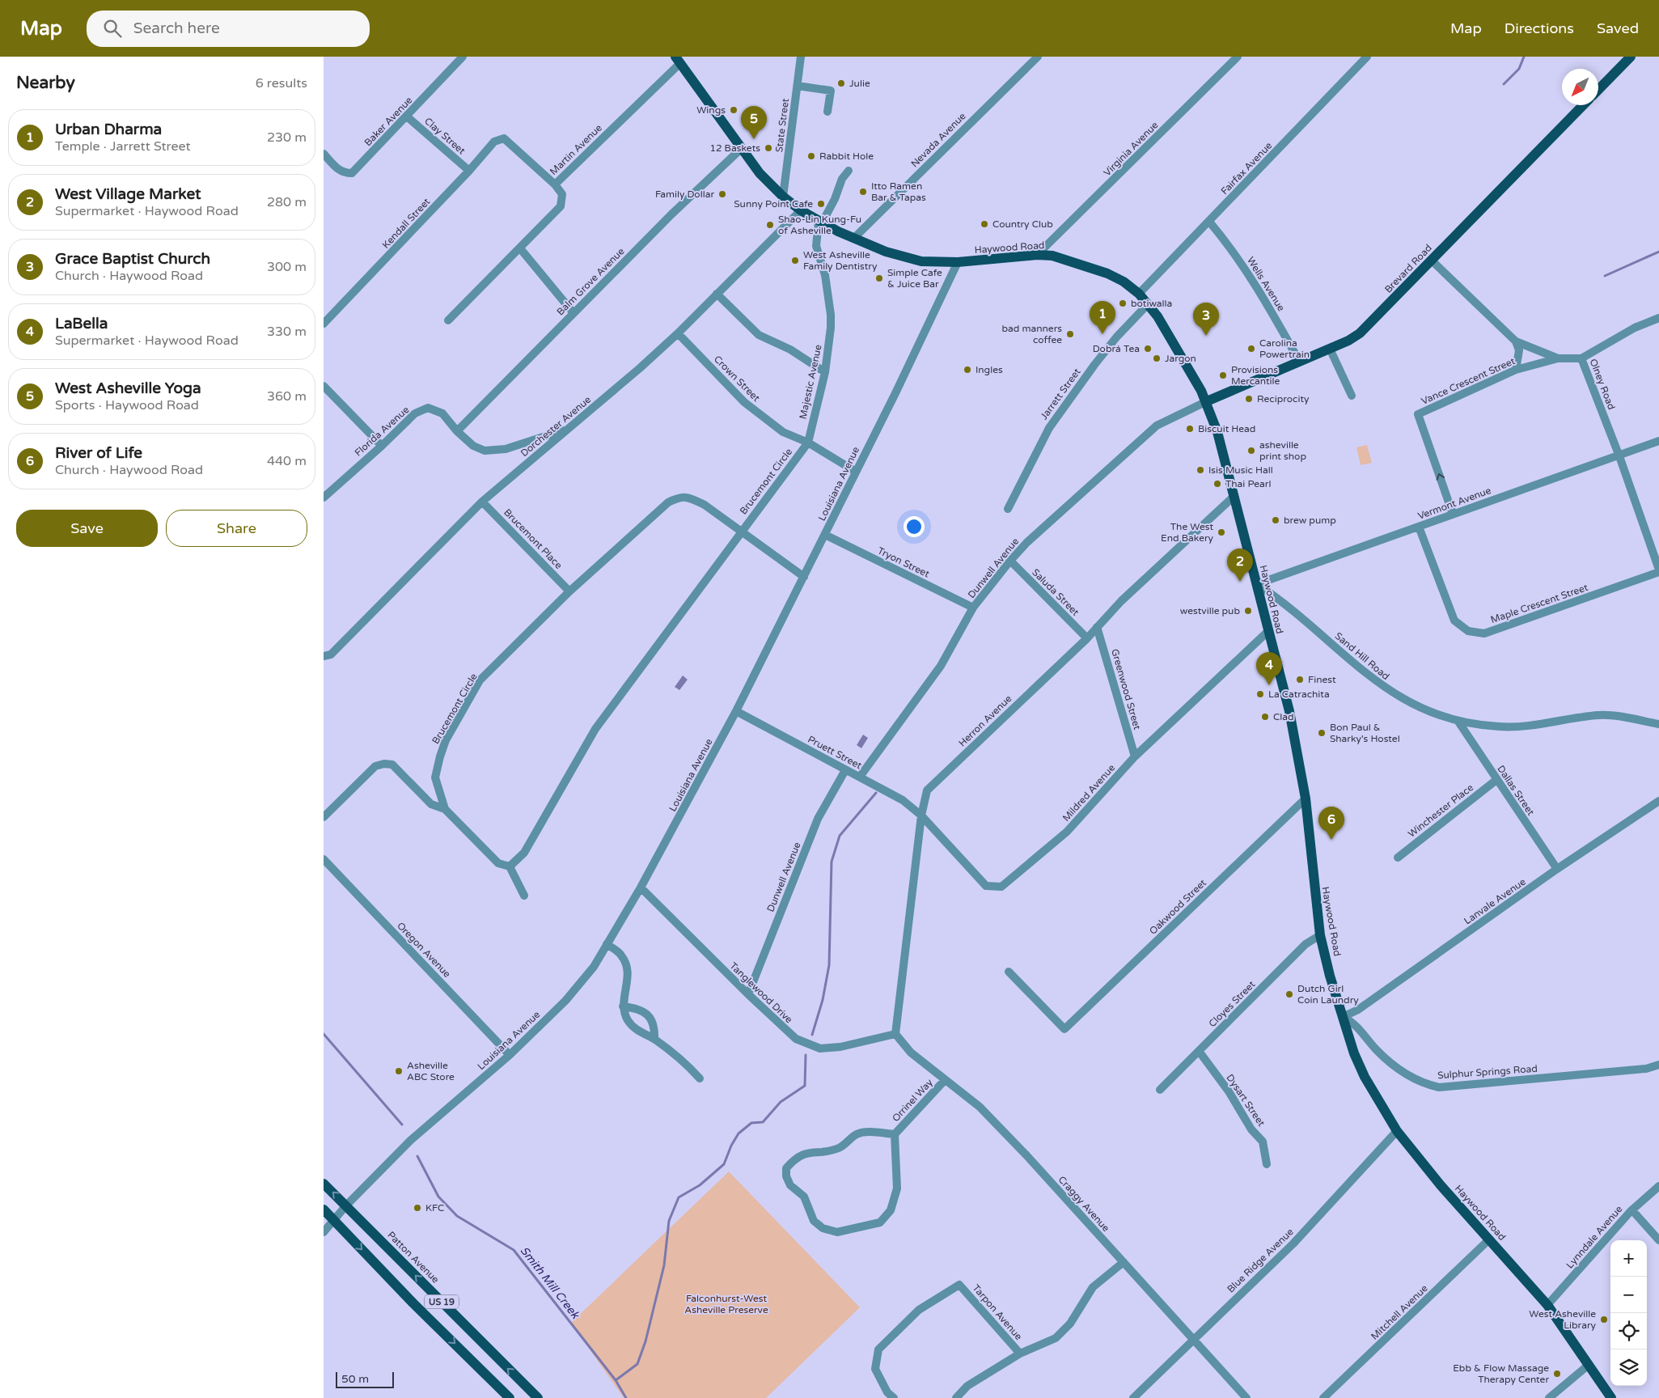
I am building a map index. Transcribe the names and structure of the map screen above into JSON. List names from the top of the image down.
{
  "streets": {
    "main road": [
      "Haywood Road",
      "Brevard Road",
      "Patton Avenue",
      "US 19"
    ],
    "street": [
      "Baker Avenue",
      "State Street",
      "Clay Street",
      "Nevada Avenue",
      "Virginia Avenue",
      "Martin Avenue",
      "Fairfax Avenue",
      "Kendall Street",
      "Balm Grove Avenue",
      "Wells Avenue",
      "Crown Street",
      "Vance Crescent Street",
      "Majestic Avenue",
      "Olney Road",
      "Jarrett Street",
      "Dorchester Avenue",
      "Florida Avenue",
      "Brucemont Circle",
      "Louisiana Avenue",
      "Vermont Avenue",
      "Brucemont Place",
      "Tryon Street",
      "Dunwell Avenue",
      "Saluda Street",
      "Maple Crescent Street",
      "Sand Hill Road",
      "Greenwood Street",
      "Herron Avenue",
      "Pruett Street",
      "Dallas Street",
      "Mildred Avenue",
      "Winchester Place",
      "Lanvale Avenue",
      "Oakwood Street",
      "Oregon Avenue",
      "Tanglewood Drive",
      "Cloyes Street",
      "Sulphur Springs Road",
      "Orrinel Way",
      "Dysart Street",
      "Craggy Avenue",
      "Lynndale Avenue",
      "Blue Ridge Avenue",
      "Tarpon Avenue",
      "Mitchell Avenue"
    ]
  },
  "crossings": [
    ["Baker Avenue", "Clay Street"],
    ["State Street", "Haywood Road"],
    ["Clay Street", "Kendall Street"],
    ["Nevada Avenue", "Haywood Road"],
    ["Virginia Avenue", "Haywood Road"],
    ["Martin Avenue", "Kendall Street"],
    ["Martin Avenue", "Haywood Road"],
    ["Fairfax Avenue", "Haywood Road"],
    ["Fairfax Avenue", "Wells Avenue"],
    ["Haywood Road", "Brevard Road"],
    ["Haywood Road", "Balm Grove Avenue"],
    ["Haywood Road", "Majestic Avenue"],
    ["Haywood Road", "Jarrett Street"],
    ["Haywood Road", "Dorchester Avenue"],
    ["Haywood Road", "Louisiana Avenue"],
    ["Haywood Road", "Vermont Avenue"],
    ["Haywood Road", "Dunwell Avenue"],
    ["Haywood Road", "Sand Hill Road"],
    ["Haywood Road", "Herron Avenue"],
    ["Haywood Road", "Mildred Avenue"],
    ["Haywood Road", "Lanvale Avenue"],
    ["Haywood Road", "Oakwood Street"],
    ["Haywood Road", "Cloyes Street"],
    ["Haywood Road", "Sulphur Springs Road"],
    ["Haywood Road", "Lynndale Avenue"],
    ["Haywood Road", "Blue Ridge Avenue"],
    ["Haywood Road", "Mitchell Avenue"],
    ["Brevard Road", "Wells Avenue"],
    ["Brevard Road", "Olney Road"],
    ["Brevard Road", "Dunwell Avenue"],
    ["Balm Grove Avenue", "Florida Avenue"],
    ["Crown Street", "Majestic Avenue"],
    ["Crown Street", "Dorchester Avenue"],
    ["Crown Street", "Brucemont Circle"],
    ["Vance Crescent Street", "Olney Road"],
    ["Vance Crescent Street", "Vermont Avenue"],
    ["Majestic Avenue", "Brucemont Circle"],
    ["Olney Road", "Vermont Avenue"],
    ["Olney Road", "Maple Crescent Street"],
    ["Dorchester Avenue", "Florida Avenue"],
    ["Dorchester Avenue", "Brucemont Place"],
    ["Brucemont Circle", "Louisiana Avenue"],
    ["Brucemont Circle", "Brucemont Place"],
    ["Louisiana Avenue", "Tryon Street"],
    ["Louisiana Avenue", "Pruett Street"],
    ["Louisiana Avenue", "Oregon Avenue"],
    ["Louisiana Avenue", "Tanglewood Drive"],
    ["Louisiana Avenue", "Patton Avenue"],
    ["Louisiana Avenue", "US 19"],
    ["Vermont Avenue", "Maple Crescent Street"],
    ["Vermont Avenue", "Sand Hill Road"],
    ["Tryon Street", "Dunwell Avenue"],
    ["Dunwell Avenue", "Saluda Street"],
    ["Dunwell Avenue", "Pruett Street"],
    ["Dunwell Avenue", "Tanglewood Drive"],
    ["Saluda Street", "Herron Avenue"],
    ["Sand Hill Road", "Dallas Street"],
    ["Greenwood Street", "Herron Avenue"],
    ["Greenwood Street", "Mildred Avenue"],
    ["Herron Avenue", "Pruett Street"],
    ["Herron Avenue", "Mildred Avenue"],
    ["Herron Avenue", "Tanglewood Drive"],
    ["Herron Avenue", "Craggy Avenue"],
    ["Pruett Street", "Mildred Avenue"],
    ["Dallas Street", "Winchester Place"],
    ["Dallas Street", "Lanvale Avenue"],
    ["Lanvale Avenue", "Sulphur Springs Road"],
    ["Tanglewood Drive", "Craggy Avenue"],
    ["Cloyes Street", "Dysart Street"],
    ["Orrinel Way", "Craggy Avenue"],
    ["Craggy Avenue", "Blue Ridge Avenue"]
  ],
  "water": ["Smith Mill Creek"],
  "parks": ["Falconhurst-West Asheville Preserve"],
  "places": [
    "Julie",
    "Wings",
    "12 Baskets",
    "Rabbit Hole",
    "Itto Ramen Bar & Tapas",
    "Family Dollar",
    "Sunny Point Cafe",
    "Country Club",
    "Shao-Lin Kung-Fu of Asheville",
    "West Asheville Family Dentistry",
    "Simple Cafe & Juice Bar",
    "botiwalla",
    "bad manners coffee",
    "Dobrá Tea",
    "Carolina Powertrain",
    "Jargon",
    "Ingles",
    "Provisions Mercantile",
    "Reciprocity",
    "Biscuit Head",
    "asheville print shop",
    "Isis Music Hall",
    "Thai Pearl",
    "brew pump",
    "The West End Bakery",
    "westville pub",
    "Finest",
    "La Catrachita",
    "Clad",
    "Bon Paul & Sharky's Hostel",
    "Dutch Girl Coin Laundry",
    "Asheville ABC Store",
    "KFC",
    "West Asheville Library",
    "Ebb & Flow Massage Therapy Center"
  ],
  "scale_bar": "50 m",
  "north": "bottom left",
  "page": {
    "header": "Map",
    "search": "Search here",
    "nav": ["Map", "Directions", "Saved"],
    "heading": ["Nearby", "6 results"],
    "pins": [
      "5",
      "1",
      "3",
      "2",
      "4",
      "6"
    ],
    "list": [
      {
        "mark": "1",
        "name": "Urban Dharma",
        "note": "Temple · Jarrett Street",
        "value": "230 m"
      },
      {
        "mark": "2",
        "name": "West Village Market",
        "note": "Supermarket · Haywood Road",
        "value": "280 m"
      },
      {
        "mark": "3",
        "name": "Grace Baptist Church",
        "note": "Church · Haywood Road",
        "value": "300 m"
      },
      {
        "mark": "4",
        "name": "LaBella",
        "note": "Supermarket · Haywood Road",
        "value": "330 m"
      },
      {
        "mark": "5",
        "name": "West Asheville Yoga",
        "note": "Sports · Haywood Road",
        "value": "360 m"
      },
      {
        "mark": "6",
        "name": "River of Life",
        "note": "Church · Haywood Road",
        "value": "440 m"
      }
    ],
    "buttons": ["Save", "Share"],
    "map_buttons": ["+", "−"],
    "scale": "50 m"
  }
}
